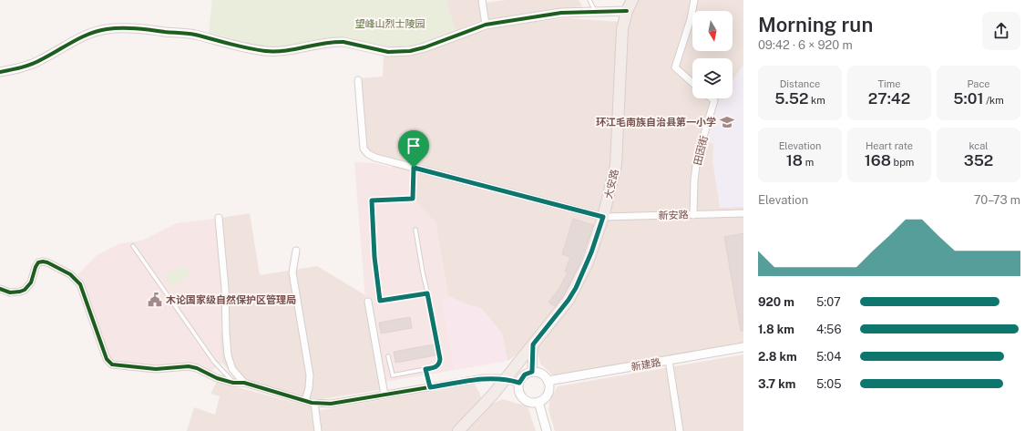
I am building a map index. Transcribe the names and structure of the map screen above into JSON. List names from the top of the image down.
{
  "streets": {
    "main road": ["大安路"],
    "street": ["田因街", "新安路", "新建路"]
  },
  "crossings": [
    ["田因街", "新安路"],
    ["大安路", "新安路"]
  ],
  "parks": ["望峰山烈士陵园"],
  "places": {
    "school or university": ["环江毛南族自治县第一小学"],
    "public building": ["木论国家级自然保护区管理局"]
  },
  "north": "bottom",
  "page": {
    "heading": ["Morning run", "09:42 · 6 × 920 m"],
    "stats": [
      ["Distance", "5.52 km"],
      ["Time", "27:42"],
      ["Pace", "5:01 /km"],
      ["Elevation", "18 m"],
      ["Heart rate", "168 bpm"],
      ["kcal", "352"]
    ],
    "chart": ["Elevation", "70–73 m"],
    "list": [
      {
        "name": "920 m",
        "note": "5:07"
      },
      {
        "name": "1.8 km",
        "note": "4:56"
      },
      {
        "name": "2.8 km",
        "note": "5:04"
      },
      {
        "name": "3.7 km",
        "note": "5:05"
      }
    ]
  }
}
